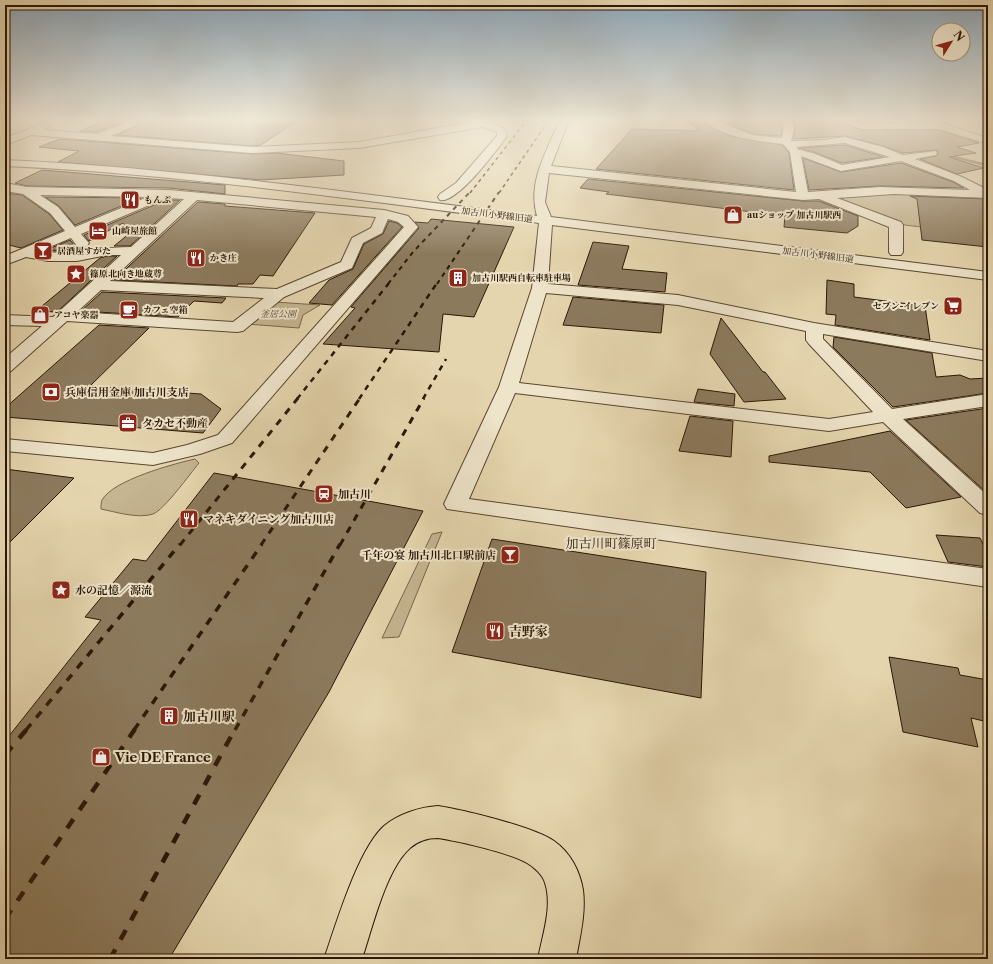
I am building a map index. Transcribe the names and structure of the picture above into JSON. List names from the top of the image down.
{
  "streets": {
    "street": ["加古川小野線旧道"]
  },
  "districts": ["加古川町篠原町"],
  "parks": ["釜居公園"],
  "places": {
    "restaurant": [
      "もんぷ",
      "かき庄",
      "マネキダイニング加古川店",
      "吉野家"
    ],
    "shop": ["auショップ 加古川駅西", "アコヤ楽器", "Vie DE France"],
    "hotel": ["山崎屋旅館"],
    "bar": ["居酒屋すがた", "千年の宴 加古川北口駅前店"],
    "place": ["篠原北向き地蔵尊", "水の記憶／源流"],
    "building": ["加古川駅西自転車駐車場", "加古川駅"],
    "supermarket": ["セブン-イレブン"],
    "cafe": ["カフェ空箱"],
    "bank": ["兵庫信用金庫 加古川支店"],
    "office": ["タカセ不動産"],
    "station": ["加古川"]
  },
  "north": "top right"
}
